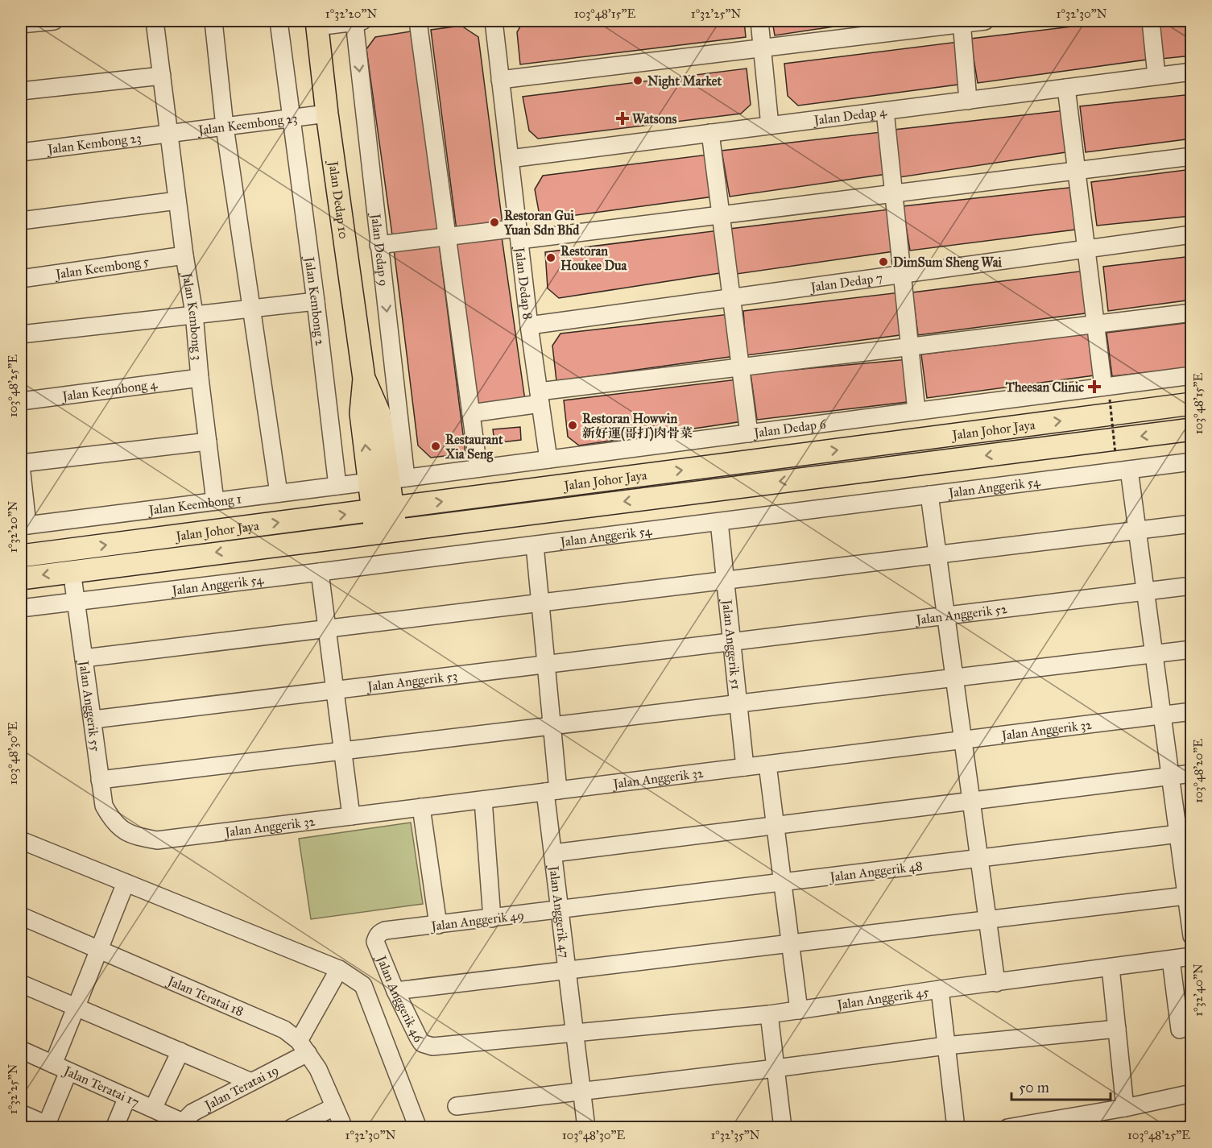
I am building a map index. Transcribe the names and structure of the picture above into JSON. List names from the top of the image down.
{
  "streets": {
    "main road": ["Jalan Dedap 10", "Jalan Johor Jaya"],
    "street": [
      "Jalan Dedap 4",
      "Jalan Keembong 23",
      "Jalan Kembong 23",
      "Jalan Dedap 9",
      "Jalan Keembong 5",
      "Jalan Dedap 7",
      "Jalan Dedap 8",
      "Jalan Kembong 2",
      "Jalan Kembong 3",
      "Jalan Keembong 4",
      "Jalan Dedap 6",
      "Jalan Anggerik 54",
      "Jalan Keembong 1",
      "Jalan Anggerik 52",
      "Jalan Anggerik 51",
      "Jalan Anggerik 53",
      "Jalan Anggerik 55",
      "Jalan Anggerik 32",
      "Jalan Anggerik 48",
      "Jalan Anggerik 47",
      "Jalan Anggerik 49",
      "Jalan Teratai 18",
      "Jalan Anggerik 45",
      "Jalan Anggerik 46",
      "Jalan Teratai 17",
      "Jalan Teratai 19"
    ]
  },
  "crossings": [
    ["Jalan Dedap 4", "Jalan Dedap 8"],
    ["Jalan Keembong 23", "Jalan Kembong 23"],
    ["Jalan Keembong 23", "Jalan Dedap 10"],
    ["Jalan Keembong 23", "Jalan Kembong 2"],
    ["Jalan Keembong 23", "Jalan Kembong 3"],
    ["Jalan Kembong 23", "Jalan Kembong 3"],
    ["Jalan Dedap 10", "Jalan Dedap 9"],
    ["Jalan Dedap 10", "Jalan Dedap 6"],
    ["Jalan Dedap 10", "Jalan Johor Jaya"],
    ["Jalan Dedap 10", "Jalan Keembong 1"],
    ["Jalan Dedap 9", "Jalan Dedap 6"],
    ["Jalan Dedap 9", "Jalan Keembong 1"],
    ["Jalan Keembong 5", "Jalan Kembong 3"],
    ["Jalan Dedap 7", "Jalan Dedap 8"],
    ["Jalan Dedap 8", "Jalan Dedap 6"],
    ["Jalan Kembong 2", "Jalan Keembong 1"],
    ["Jalan Kembong 3", "Jalan Keembong 4"],
    ["Jalan Kembong 3", "Jalan Keembong 1"],
    ["Jalan Dedap 6", "Jalan Keembong 1"],
    ["Jalan Johor Jaya", "Jalan Anggerik 55"],
    ["Jalan Anggerik 54", "Jalan Anggerik 51"],
    ["Jalan Anggerik 54", "Jalan Anggerik 55"],
    ["Jalan Anggerik 54", "Jalan Anggerik 47"],
    ["Jalan Anggerik 52", "Jalan Anggerik 51"],
    ["Jalan Anggerik 52", "Jalan Anggerik 53"],
    ["Jalan Anggerik 51", "Jalan Anggerik 53"],
    ["Jalan Anggerik 51", "Jalan Anggerik 32"],
    ["Jalan Anggerik 53", "Jalan Anggerik 55"],
    ["Jalan Anggerik 53", "Jalan Anggerik 47"],
    ["Jalan Anggerik 55", "Jalan Anggerik 32"],
    ["Jalan Anggerik 32", "Jalan Anggerik 47"],
    ["Jalan Anggerik 48", "Jalan Anggerik 47"],
    ["Jalan Anggerik 48", "Jalan Anggerik 49"],
    ["Jalan Anggerik 47", "Jalan Anggerik 49"],
    ["Jalan Anggerik 47", "Jalan Anggerik 45"],
    ["Jalan Anggerik 47", "Jalan Anggerik 46"],
    ["Jalan Anggerik 49", "Jalan Anggerik 46"],
    ["Jalan Teratai 18", "Jalan Teratai 19"],
    ["Jalan Anggerik 45", "Jalan Anggerik 46"],
    ["Jalan Teratai 17", "Jalan Teratai 19"]
  ],
  "places": {
    "other": [
      "Night Market",
      "Restoran Gui Yuan Sdn Bhd",
      "Restoran Houkee Dua",
      "DimSum Sheng Wai",
      "Restoran Howwin 新好運(哥打)肉骨菜",
      "Restaurant Xia Seng"
    ],
    "health": ["Watsons", "Theesan Clinic"]
  },
  "scale_bar": "50 m",
  "coordinates": [
    "1°32'20\"N",
    "103°48'15\"E",
    "1°32'25\"N",
    "1°32'30\"N",
    "103°48'25\"E",
    "103°48'30\"E",
    "103°48'20\"E",
    "1°32'40\"N",
    "1°32'35\"N"
  ]
}
